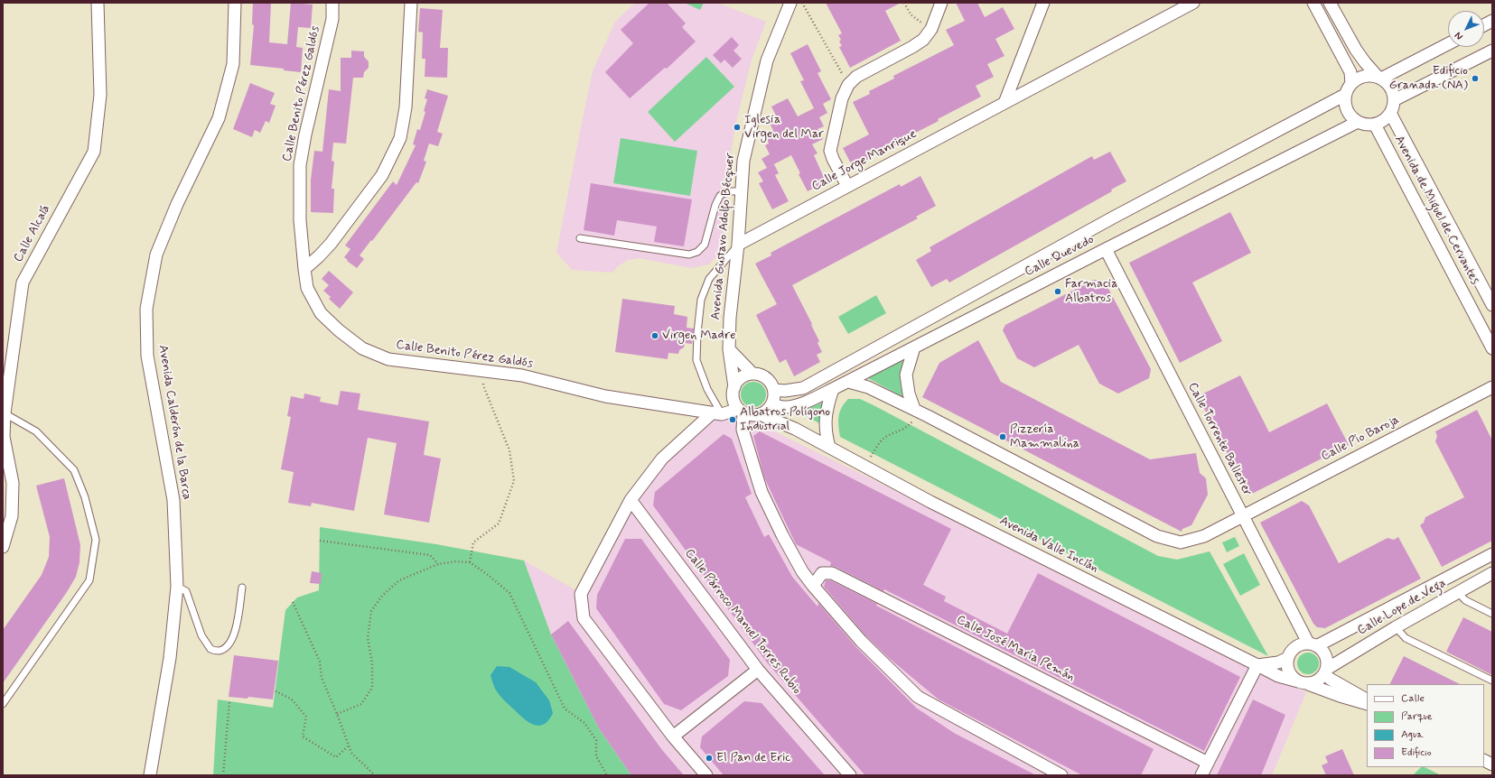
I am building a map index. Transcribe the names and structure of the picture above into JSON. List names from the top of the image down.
{
  "streets": {
    "street": [
      "Calle Benito Pérez Galdós",
      "Calle Jorge Manrique",
      "Avenida de Miguel de Cervantes",
      "Calle Alcalá",
      "Avenida Gustavo Adolfo Bécquer",
      "Calle Quevedo",
      "Avenida Calderón de la Barca",
      "Calle Pío Baroja",
      "Calle Torrente Ballester",
      "Avenida Valle Inclán",
      "Calle Lope de Vega",
      "Calle Párroco Manuel Torres Rubio",
      "Calle José María Pemán"
    ]
  },
  "crossings": [
    ["Calle Benito Pérez Galdós", "Avenida Gustavo Adolfo Bécquer"],
    ["Calle Benito Pérez Galdós", "Calle Quevedo"],
    ["Calle Benito Pérez Galdós", "Avenida Valle Inclán"],
    ["Calle Jorge Manrique", "Avenida Gustavo Adolfo Bécquer"],
    ["Avenida de Miguel de Cervantes", "Calle Quevedo"],
    ["Avenida Gustavo Adolfo Bécquer", "Calle Quevedo"],
    ["Avenida Gustavo Adolfo Bécquer", "Avenida Valle Inclán"],
    ["Calle Quevedo", "Calle Pío Baroja"],
    ["Calle Quevedo", "Calle Torrente Ballester"],
    ["Calle Quevedo", "Avenida Valle Inclán"],
    ["Calle Pío Baroja", "Calle Torrente Ballester"],
    ["Calle Torrente Ballester", "Avenida Valle Inclán"],
    ["Calle Torrente Ballester", "Calle Lope de Vega"],
    ["Avenida Valle Inclán", "Calle Lope de Vega"]
  ],
  "places": [
    "Edificio Granada (NA)",
    "Iglesia Virgen del Mar",
    "Farmacia Albatros",
    "Virgen Madre",
    "Albatros Polígono Industrial",
    "Pizzería Mammalina",
    "El Pan de Eric"
  ],
  "legend": [
    "Calle",
    "Parque",
    "Agua",
    "Edificio"
  ],
  "north": "bottom left"
}
